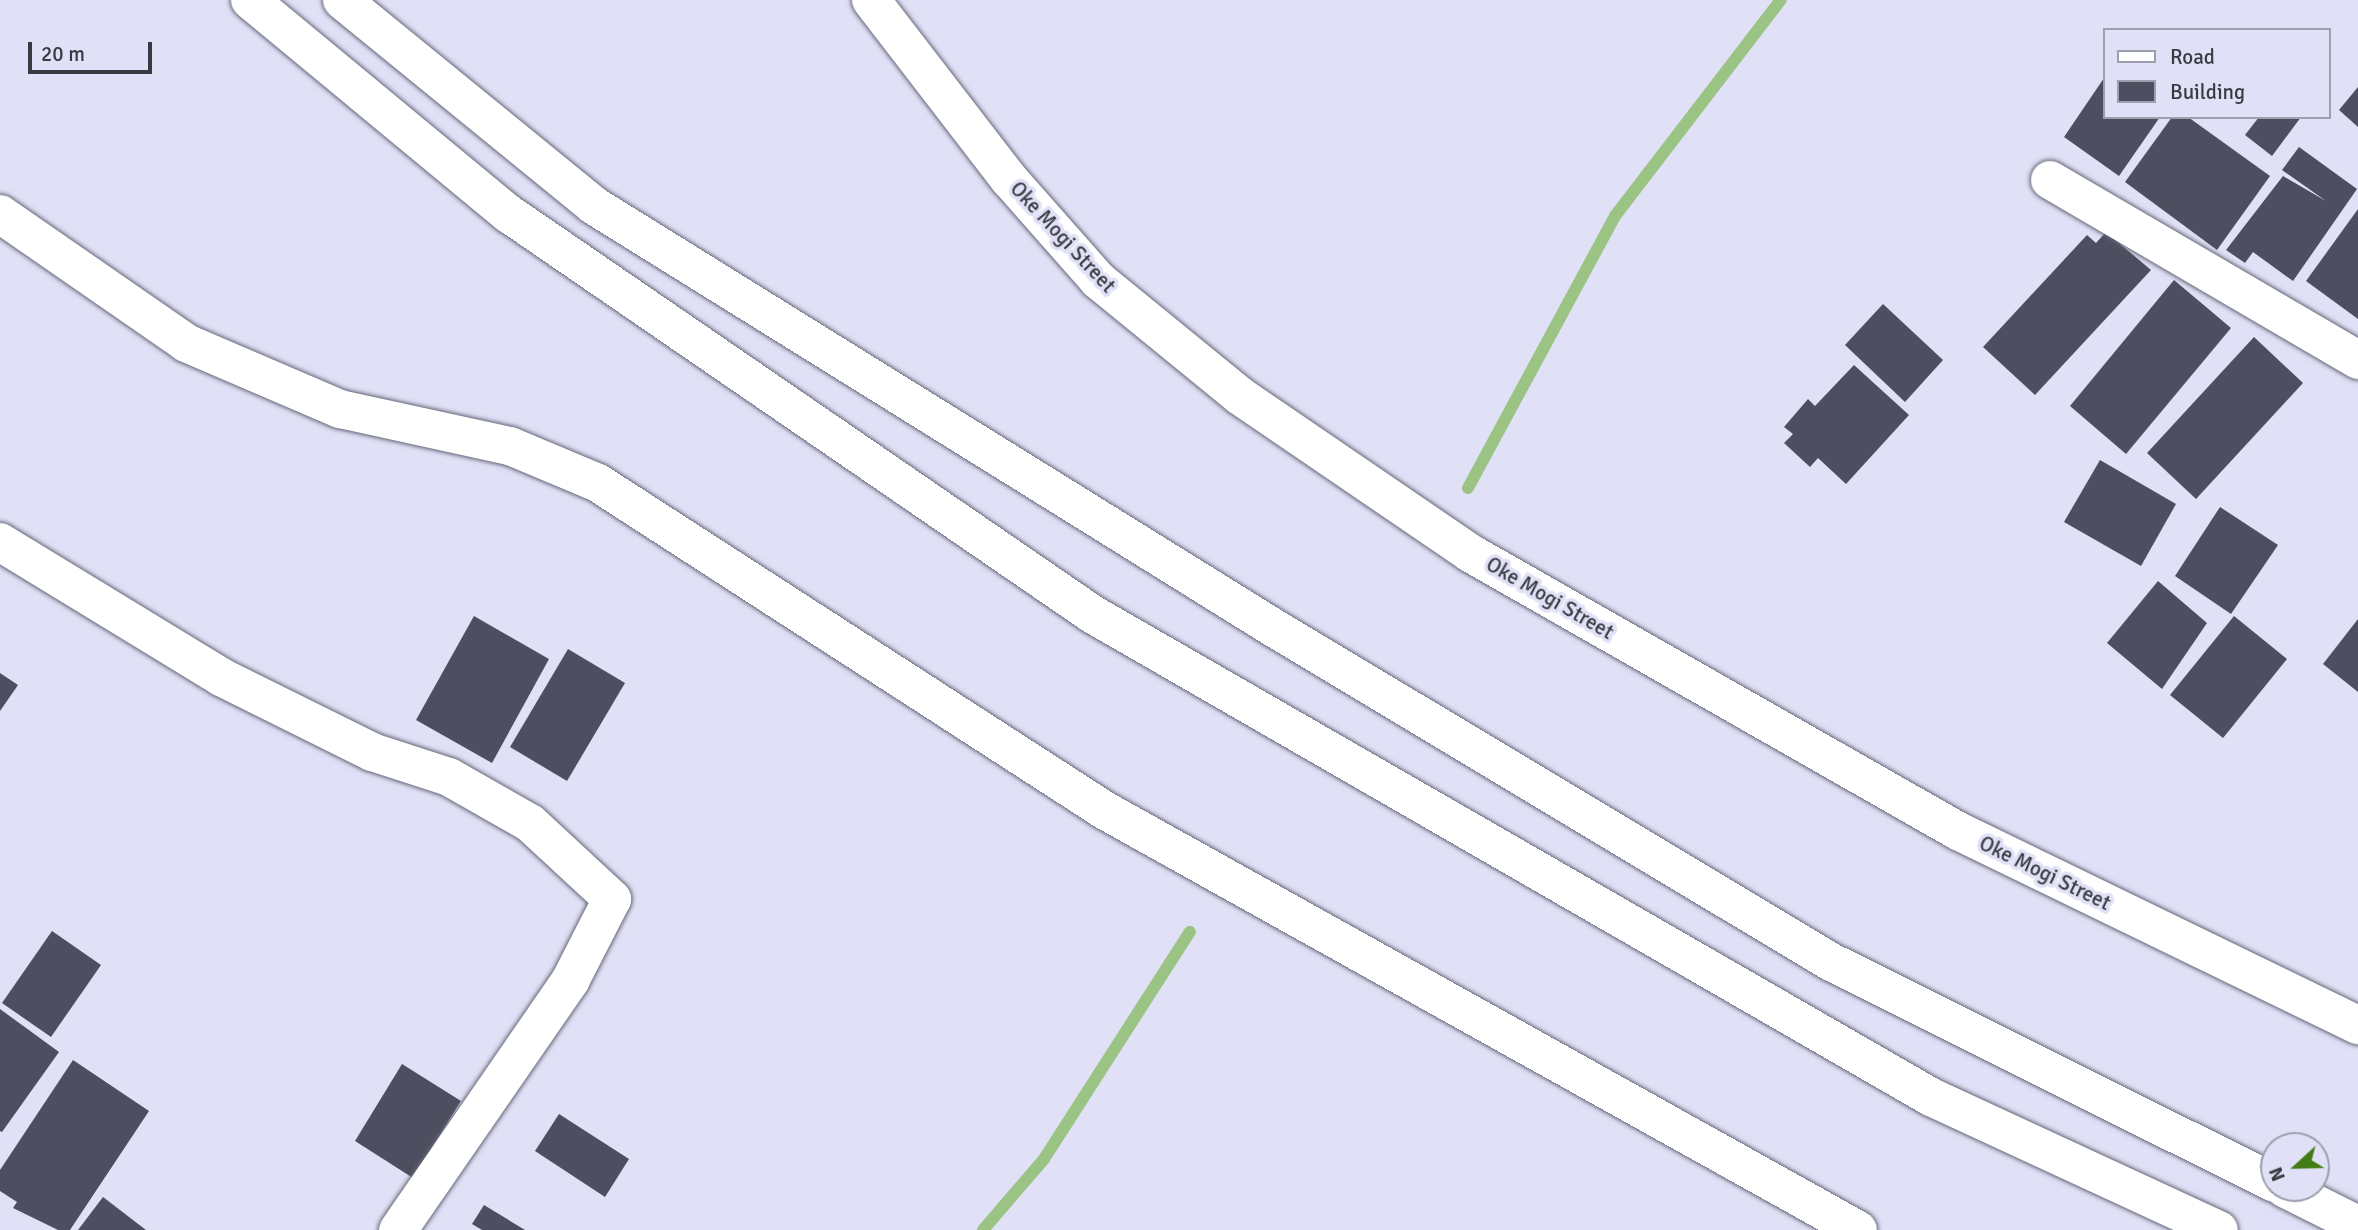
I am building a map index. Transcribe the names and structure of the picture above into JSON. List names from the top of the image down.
{
  "streets": {
    "main road": ["Oke Mogi Street"]
  },
  "legend": ["Road", "Building"],
  "scale_bar": "20 m",
  "north": "left"
}
